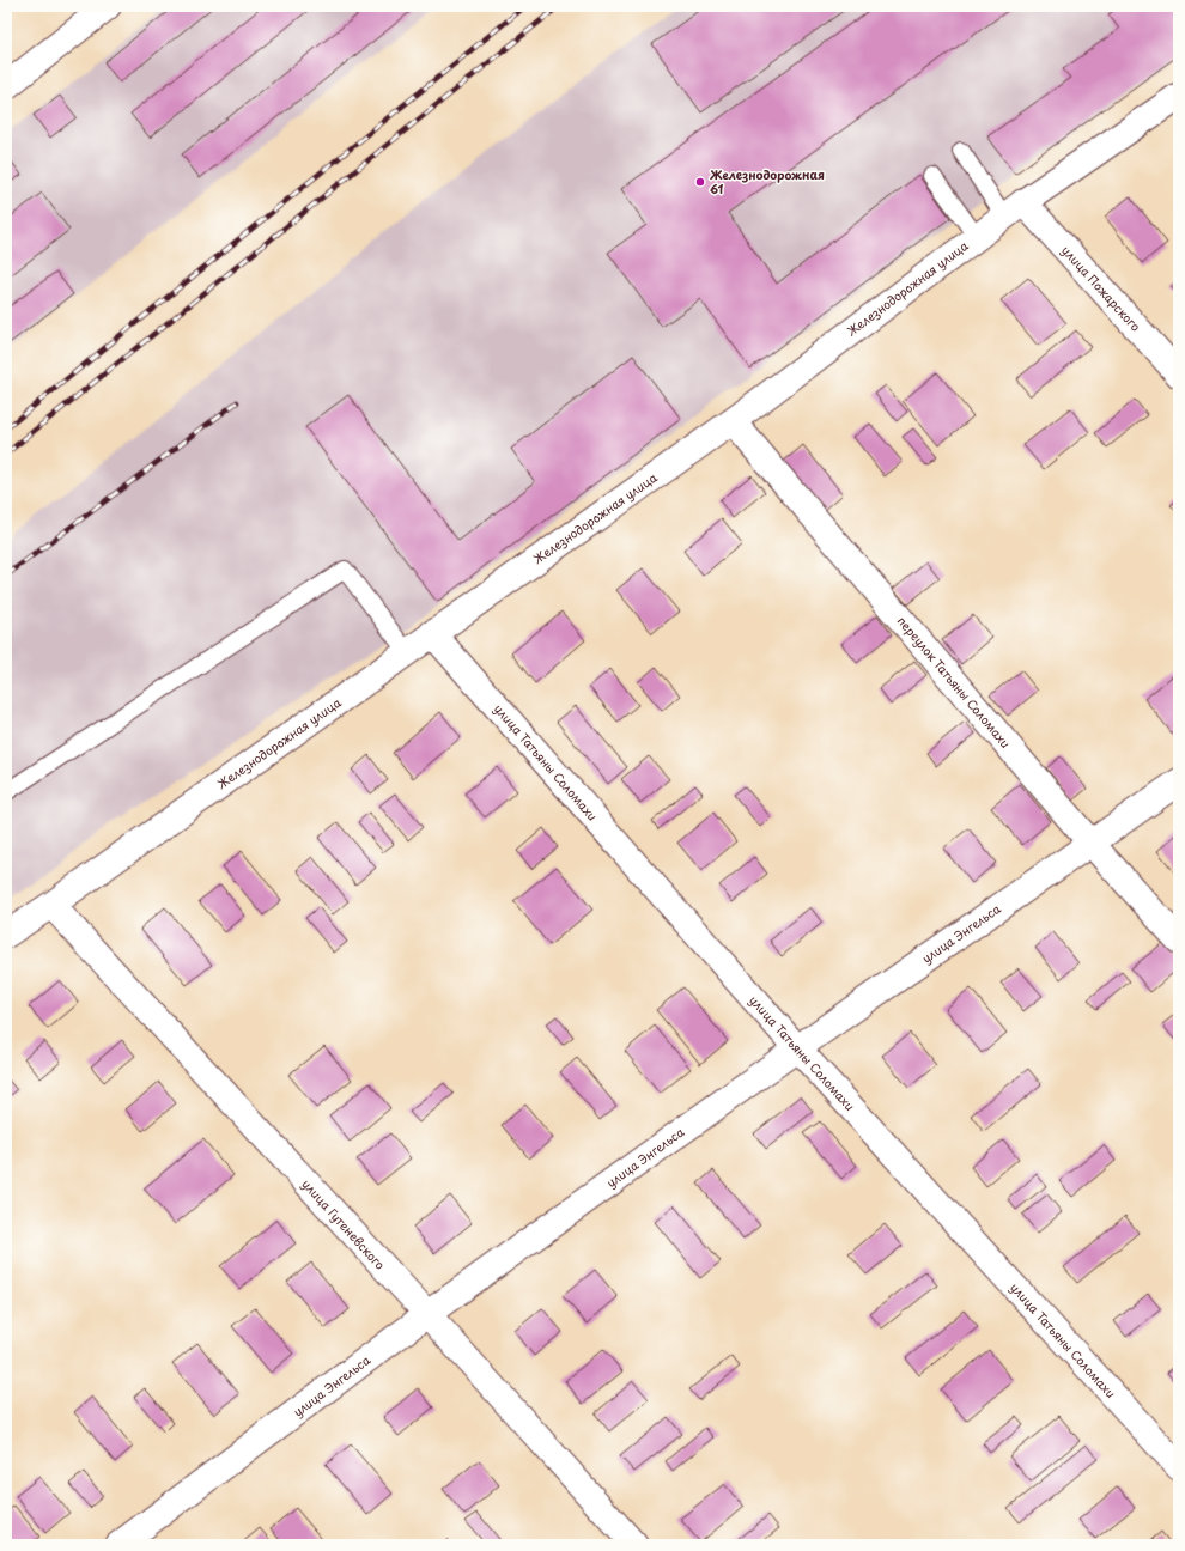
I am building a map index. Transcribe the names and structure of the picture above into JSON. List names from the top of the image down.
{
  "streets": {
    "street": [
      "Железнодорожная улица",
      "улица Пожарского",
      "переулок Татьяны Соломахи",
      "улица Татьяны Соломахи",
      "улица Энгельса",
      "улица Гутеневского"
    ]
  },
  "crossings": [
    ["Железнодорожная улица", "улица Пожарского"],
    ["Железнодорожная улица", "переулок Татьяны Соломахи"],
    ["Железнодорожная улица", "улица Татьяны Соломахи"],
    ["Железнодорожная улица", "улица Гутеневского"],
    ["переулок Татьяны Соломахи", "улица Энгельса"],
    ["улица Татьяны Соломахи", "улица Энгельса"],
    ["улица Энгельса", "улица Гутеневского"]
  ],
  "places": ["Железнодорожная 61"]
}
